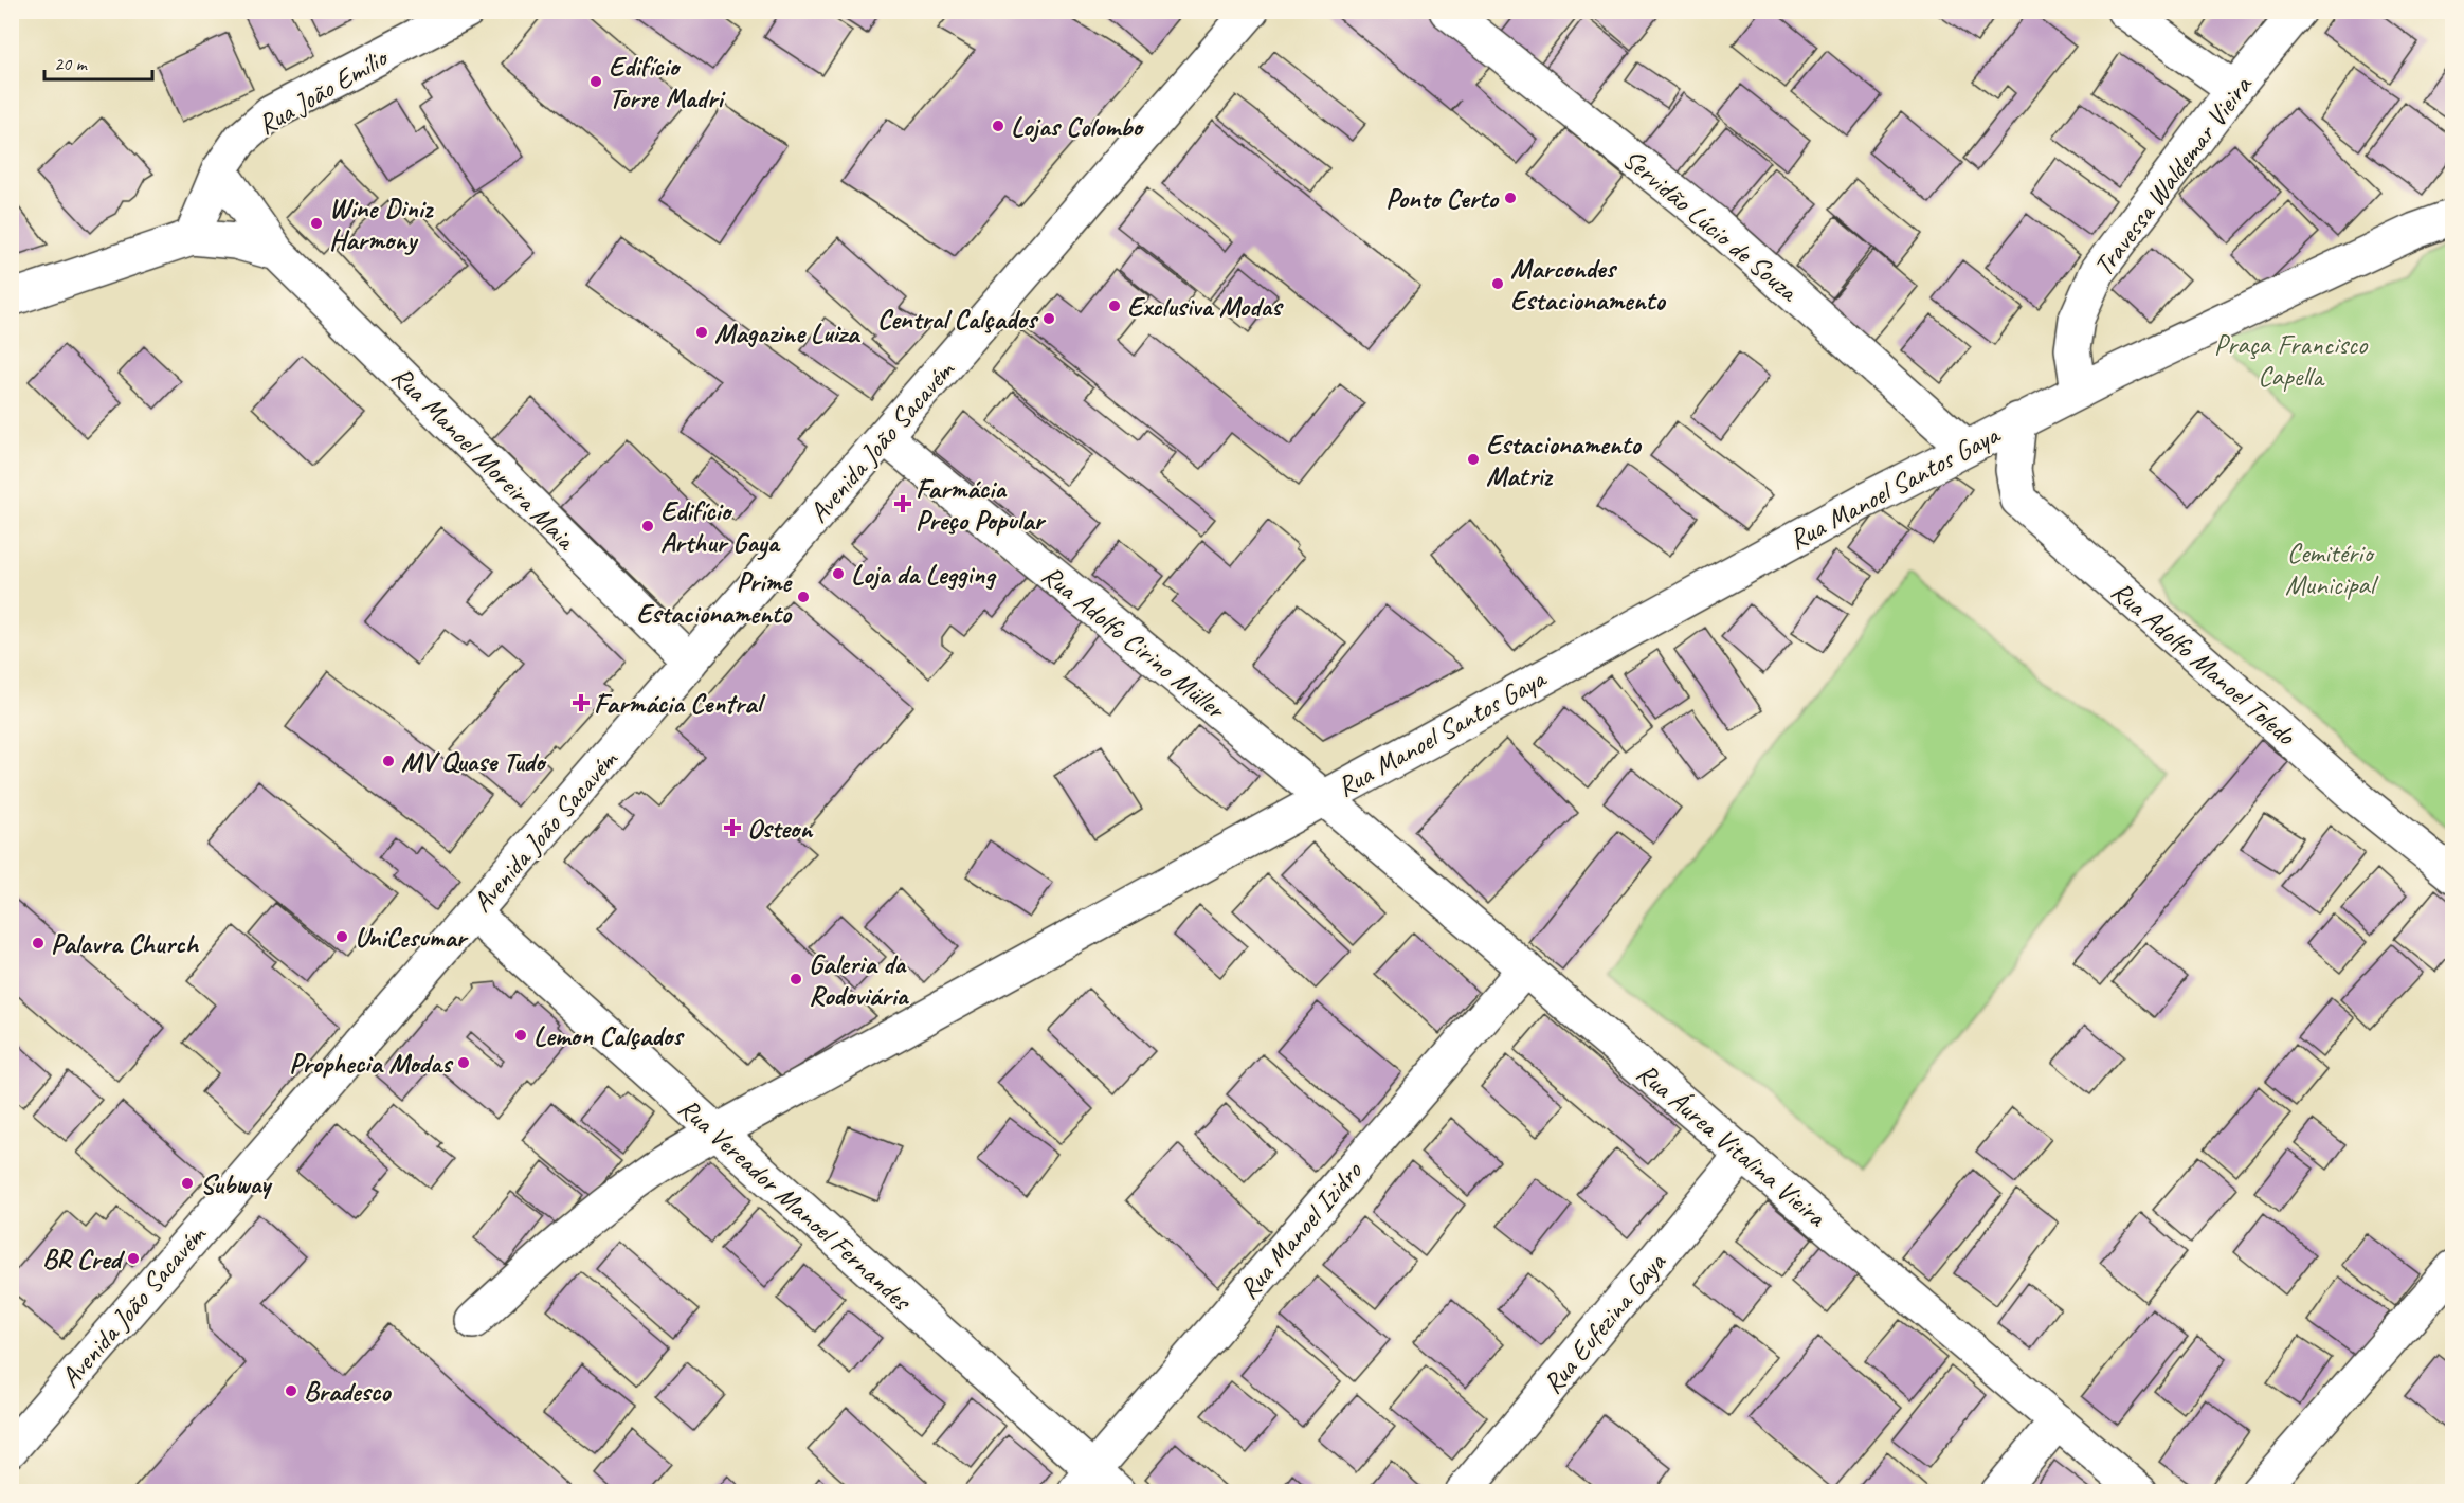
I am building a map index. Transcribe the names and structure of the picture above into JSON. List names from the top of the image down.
{
  "streets": {
    "street": [
      "Rua João Emílio",
      "Travessa Waldemar Vieira",
      "Servidão Lúcio de Souza",
      "Avenida João Sacavém",
      "Rua Manoel Moreira Maia",
      "Rua Manoel Santos Gaya",
      "Rua Adolfo Cirino Müller",
      "Rua Adolfo Manoel Toledo",
      "Rua Áurea Vitalina Vieira",
      "Rua Vereador Manoel Fernandes",
      "Rua Manoel Izidro",
      "Rua Eufezina Gaya"
    ]
  },
  "crossings": [
    ["Rua João Emílio", "Rua Manoel Moreira Maia"],
    ["Travessa Waldemar Vieira", "Rua Manoel Santos Gaya"],
    ["Servidão Lúcio de Souza", "Rua Manoel Santos Gaya"],
    ["Avenida João Sacavém", "Rua Manoel Moreira Maia"],
    ["Avenida João Sacavém", "Rua Adolfo Cirino Müller"],
    ["Avenida João Sacavém", "Rua Vereador Manoel Fernandes"],
    ["Rua Manoel Santos Gaya", "Rua Adolfo Cirino Müller"],
    ["Rua Manoel Santos Gaya", "Rua Adolfo Manoel Toledo"],
    ["Rua Manoel Santos Gaya", "Rua Áurea Vitalina Vieira"],
    ["Rua Manoel Santos Gaya", "Rua Vereador Manoel Fernandes"],
    ["Rua Adolfo Cirino Müller", "Rua Áurea Vitalina Vieira"],
    ["Rua Áurea Vitalina Vieira", "Rua Manoel Izidro"],
    ["Rua Áurea Vitalina Vieira", "Rua Eufezina Gaya"],
    ["Rua Vereador Manoel Fernandes", "Rua Manoel Izidro"]
  ],
  "parks": ["Praça Francisco Capella", "Cemitério Municipal"],
  "places": {
    "other": [
      "Edifício Torre Madri",
      "Lojas Colombo",
      "Ponto Certo",
      "Wine Diniz Harmony",
      "Marcondes Estacionamento",
      "Exclusiva Modas",
      "Central Calçados",
      "Magazine Luiza",
      "Estacionamento Matriz",
      "Edifício Arthur Gaya",
      "Loja da Legging",
      "Prime Estacionamento",
      "MV Quase Tudo",
      "UniCesumar",
      "Palavra Church",
      "Galeria da Rodoviária",
      "Lemon Calçados",
      "Prophecia Modas",
      "Subway",
      "BR Cred",
      "Bradesco"
    ],
    "health": ["Farmácia Preço Popular", "Farmácia Central", "Osteon"]
  },
  "scale_bar": "20 m"
}
